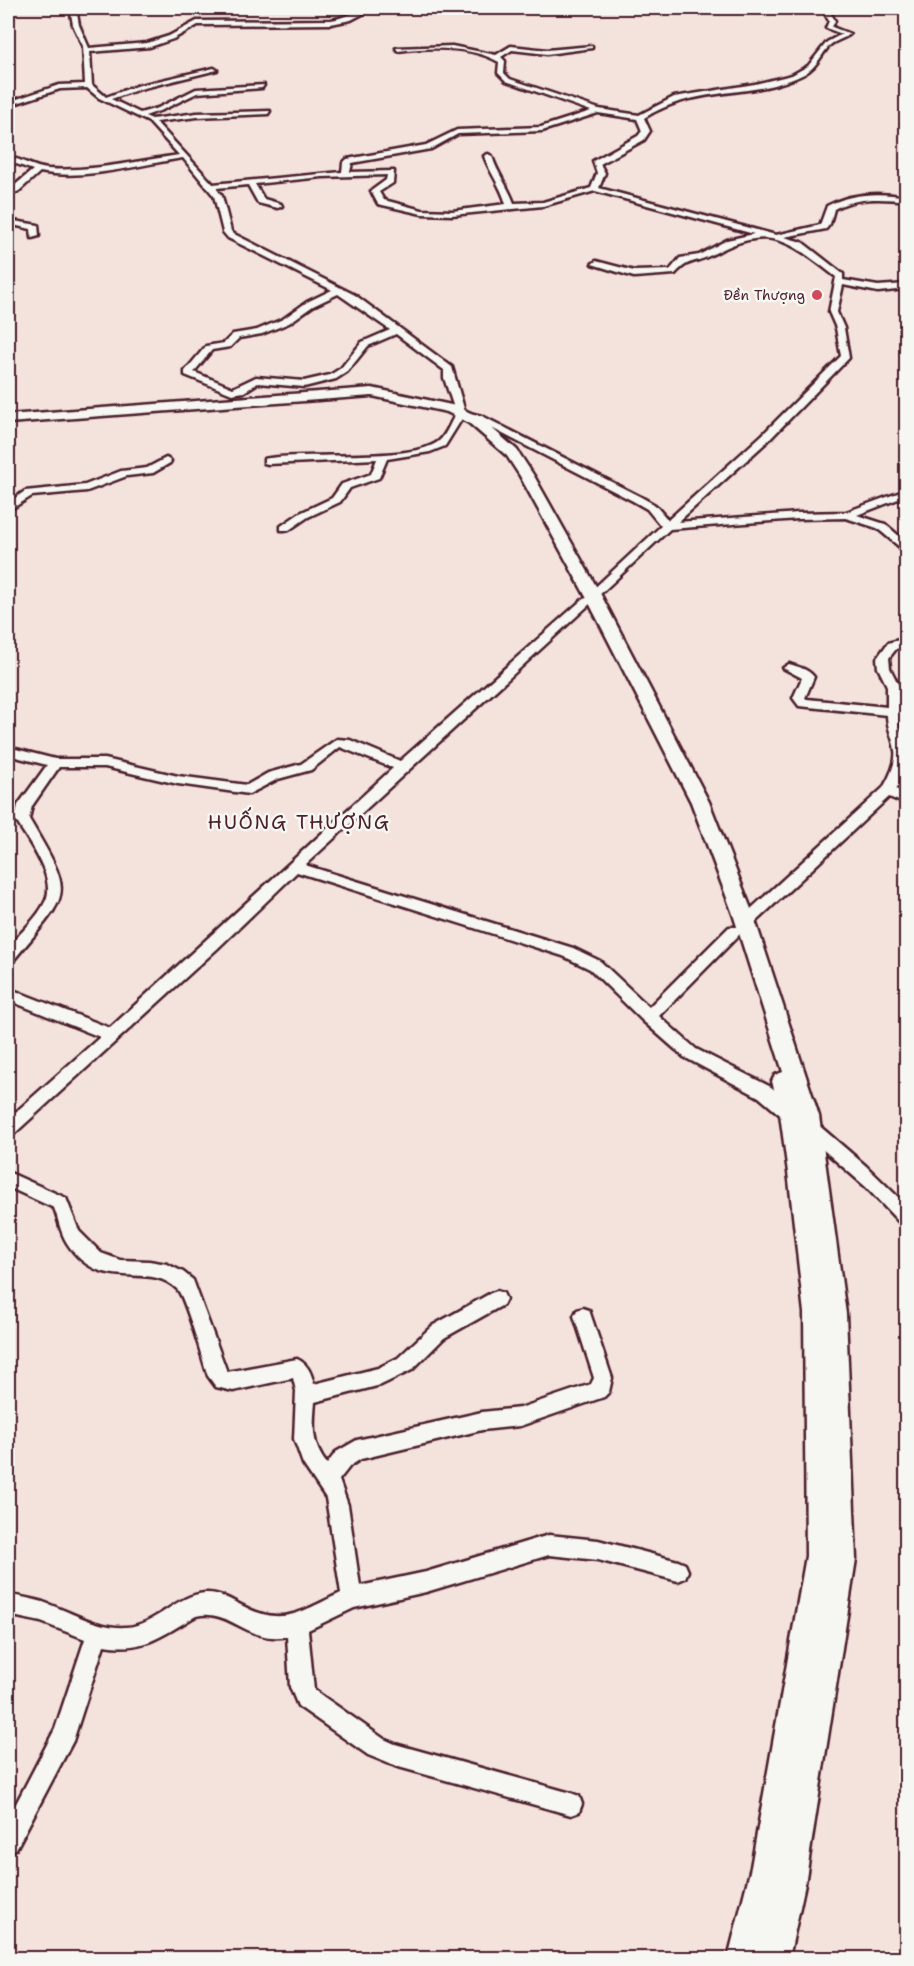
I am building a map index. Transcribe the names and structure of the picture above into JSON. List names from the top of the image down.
{
  "districts": ["HUỐNG THƯỢNG"],
  "places": ["Đền Thượng"]
}
